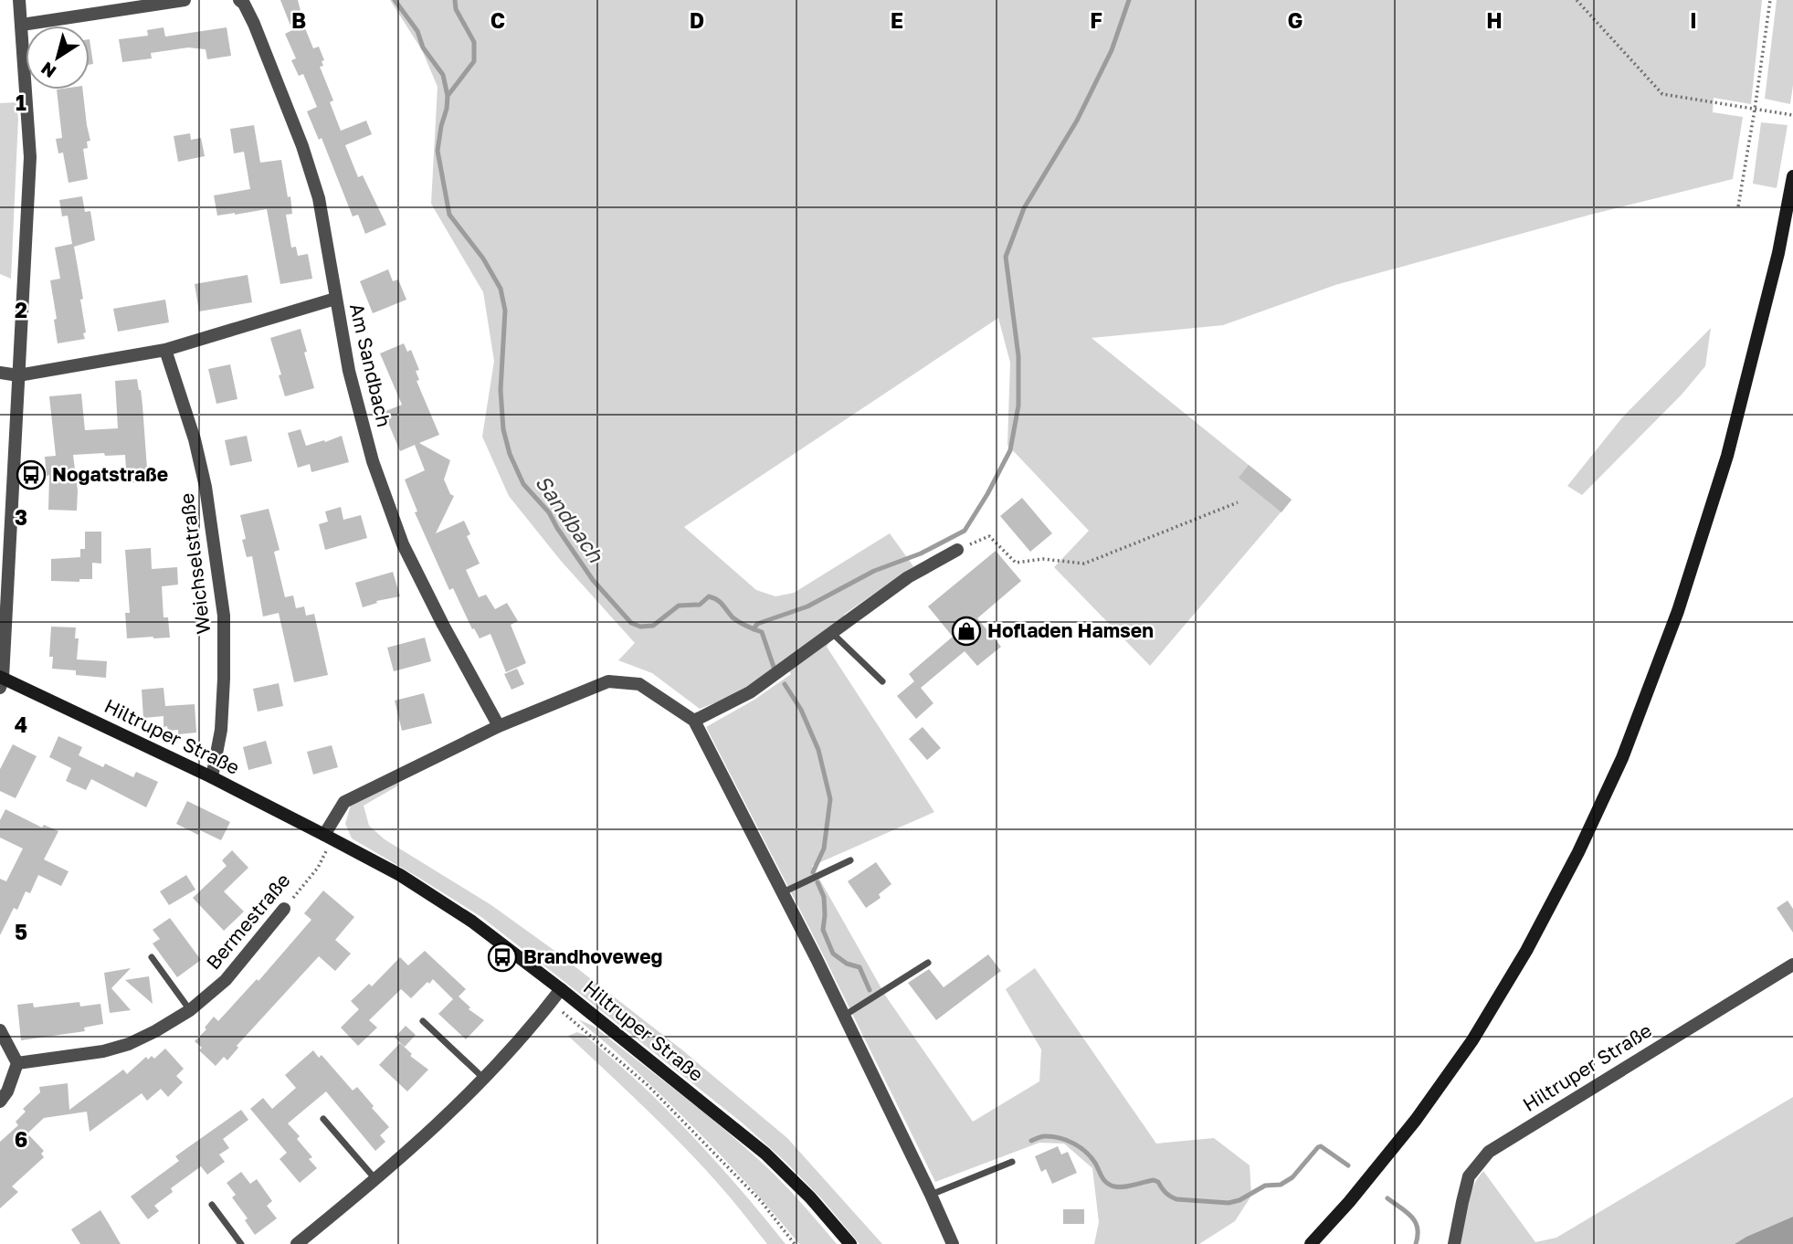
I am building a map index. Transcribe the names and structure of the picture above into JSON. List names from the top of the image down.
{
  "streets": {
    "main road": ["Hiltruper Straße"],
    "street": ["Am Sandbach", "Weichselstraße", "Bermestraße"]
  },
  "crossings": [
    ["Weichselstraße", "Hiltruper Straße"]
  ],
  "water": ["Sandbach"],
  "places": {
    "bus stop": ["Nogatstraße", "Brandhoveweg"],
    "shop": ["Hofladen Hamsen"]
  },
  "north": "bottom left",
  "grid": {
    "columns": [
      "B",
      "C",
      "D",
      "E",
      "F",
      "G",
      "H",
      "I"
    ],
    "rows": [
      "1",
      "2",
      "3",
      "4",
      "5",
      "6"
    ]
  }
}
